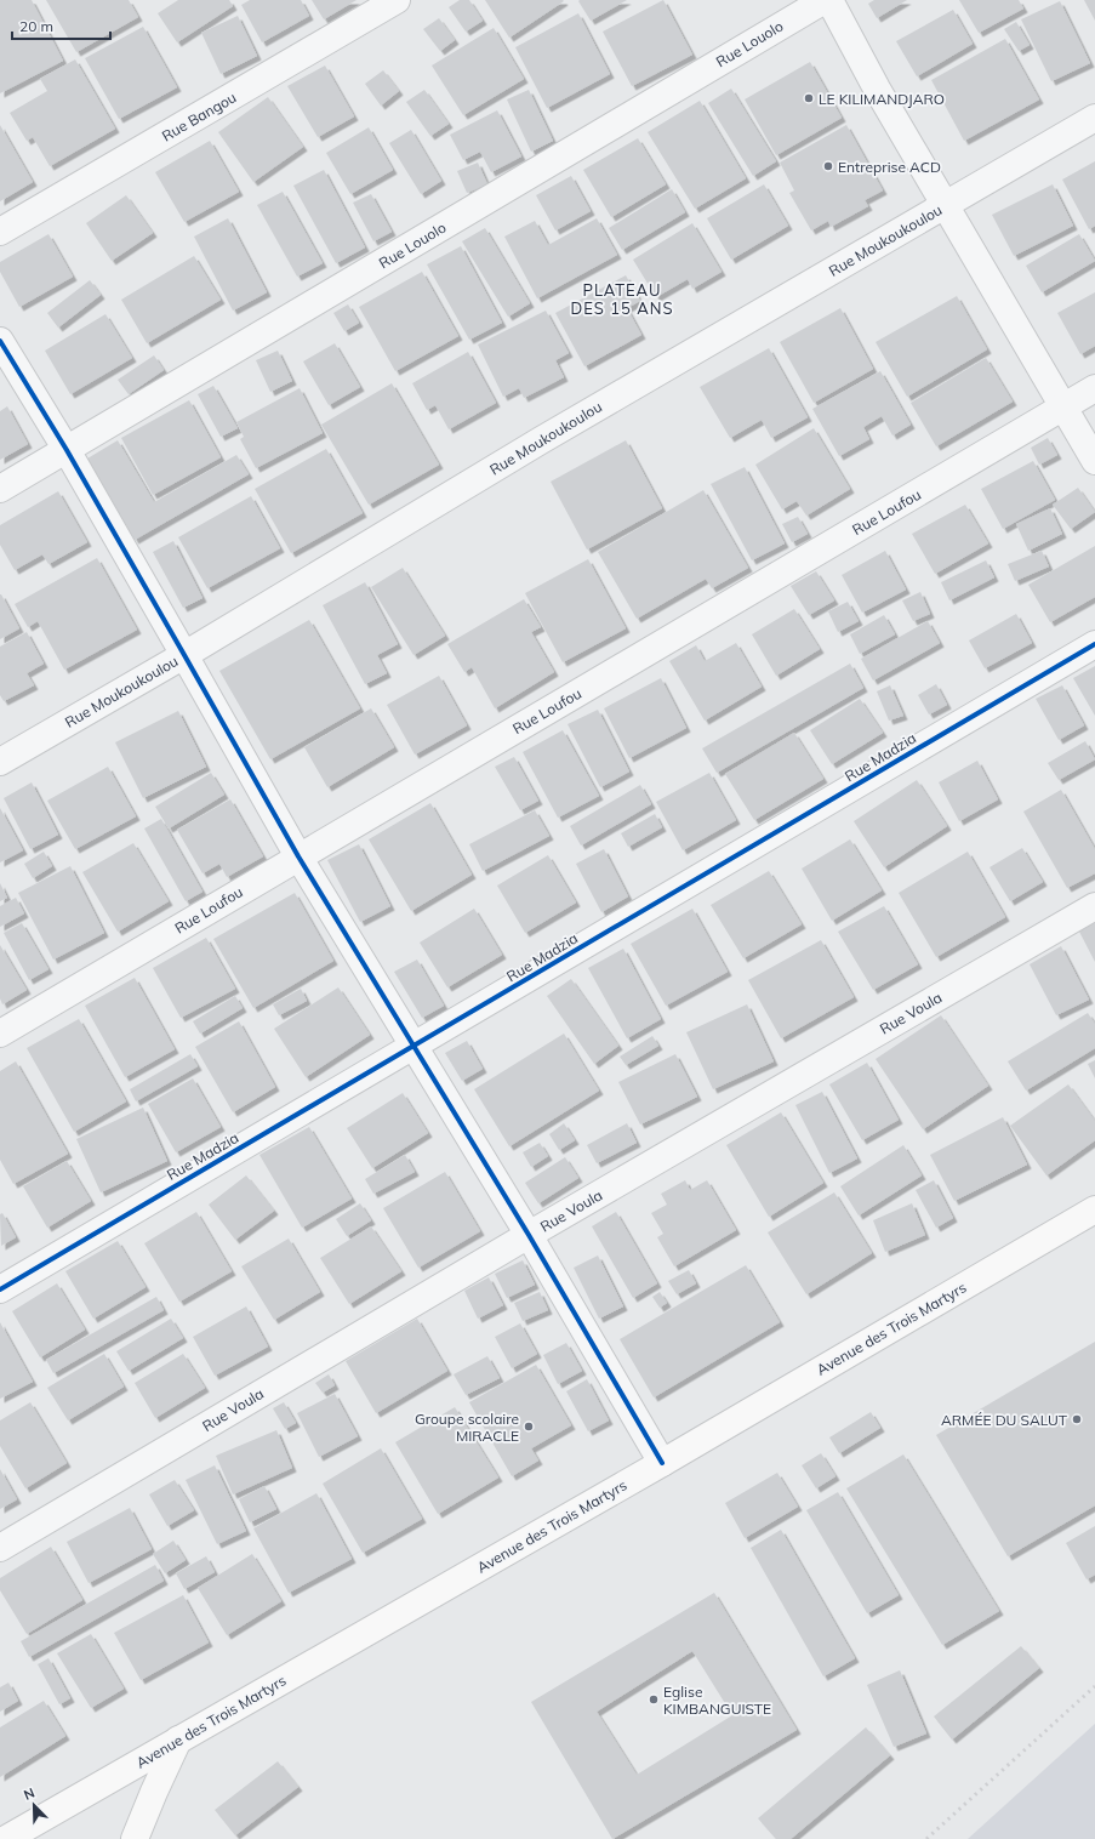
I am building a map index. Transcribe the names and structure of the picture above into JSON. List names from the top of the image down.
{
  "streets": {
    "main road": ["Avenue des Trois Martyrs"],
    "street": [
      "Rue Louolo",
      "Rue Bangou",
      "Rue Moukoukoulou",
      "Rue Loufou",
      "Rue Madzia",
      "Rue Voula"
    ]
  },
  "districts": ["PLATEAU DES 15 ANS"],
  "places": [
    "LE KILIMANDJARO",
    "Entreprise ACD",
    "ARMÉE DU SALUT",
    "Groupe scolaire MIRACLE",
    "Eglise KIMBANGUISTE"
  ],
  "scale_bar": "20 m",
  "north": "top left"
}
